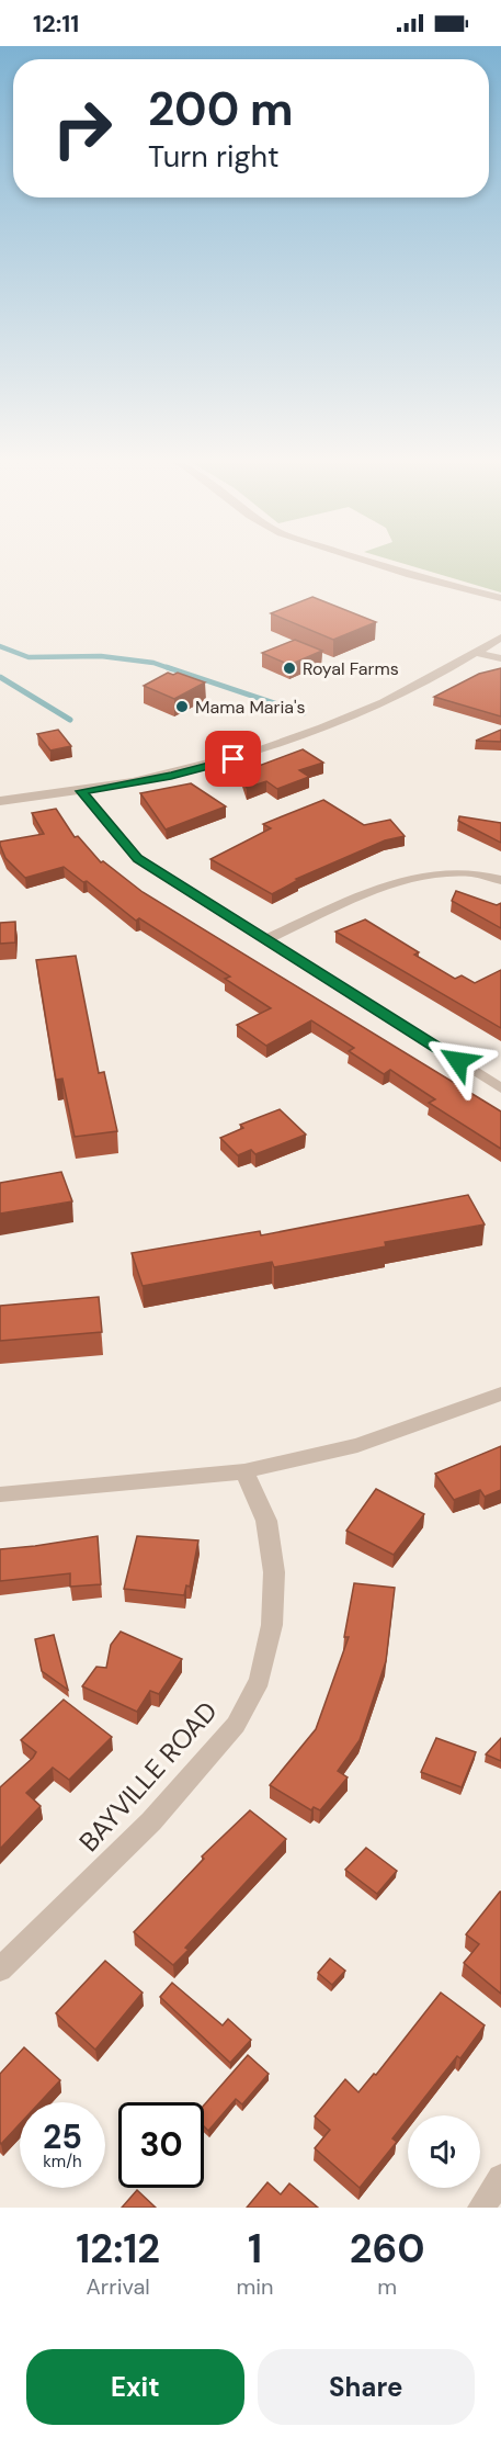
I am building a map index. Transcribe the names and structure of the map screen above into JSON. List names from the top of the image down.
{
  "streets": {
    "street": ["BAYVILLE ROAD"]
  },
  "places": ["Royal Farms", "Mama Maria's"],
  "page": {
    "status": "12:11",
    "turn": ["200 m", "Turn right"],
    "speed": "25 km/h",
    "limit": "30",
    "eta": [
      "12:12",
      "Arrival",
      "1",
      "min",
      "260",
      "m"
    ],
    "buttons": ["Exit", "Share"]
  }
}
